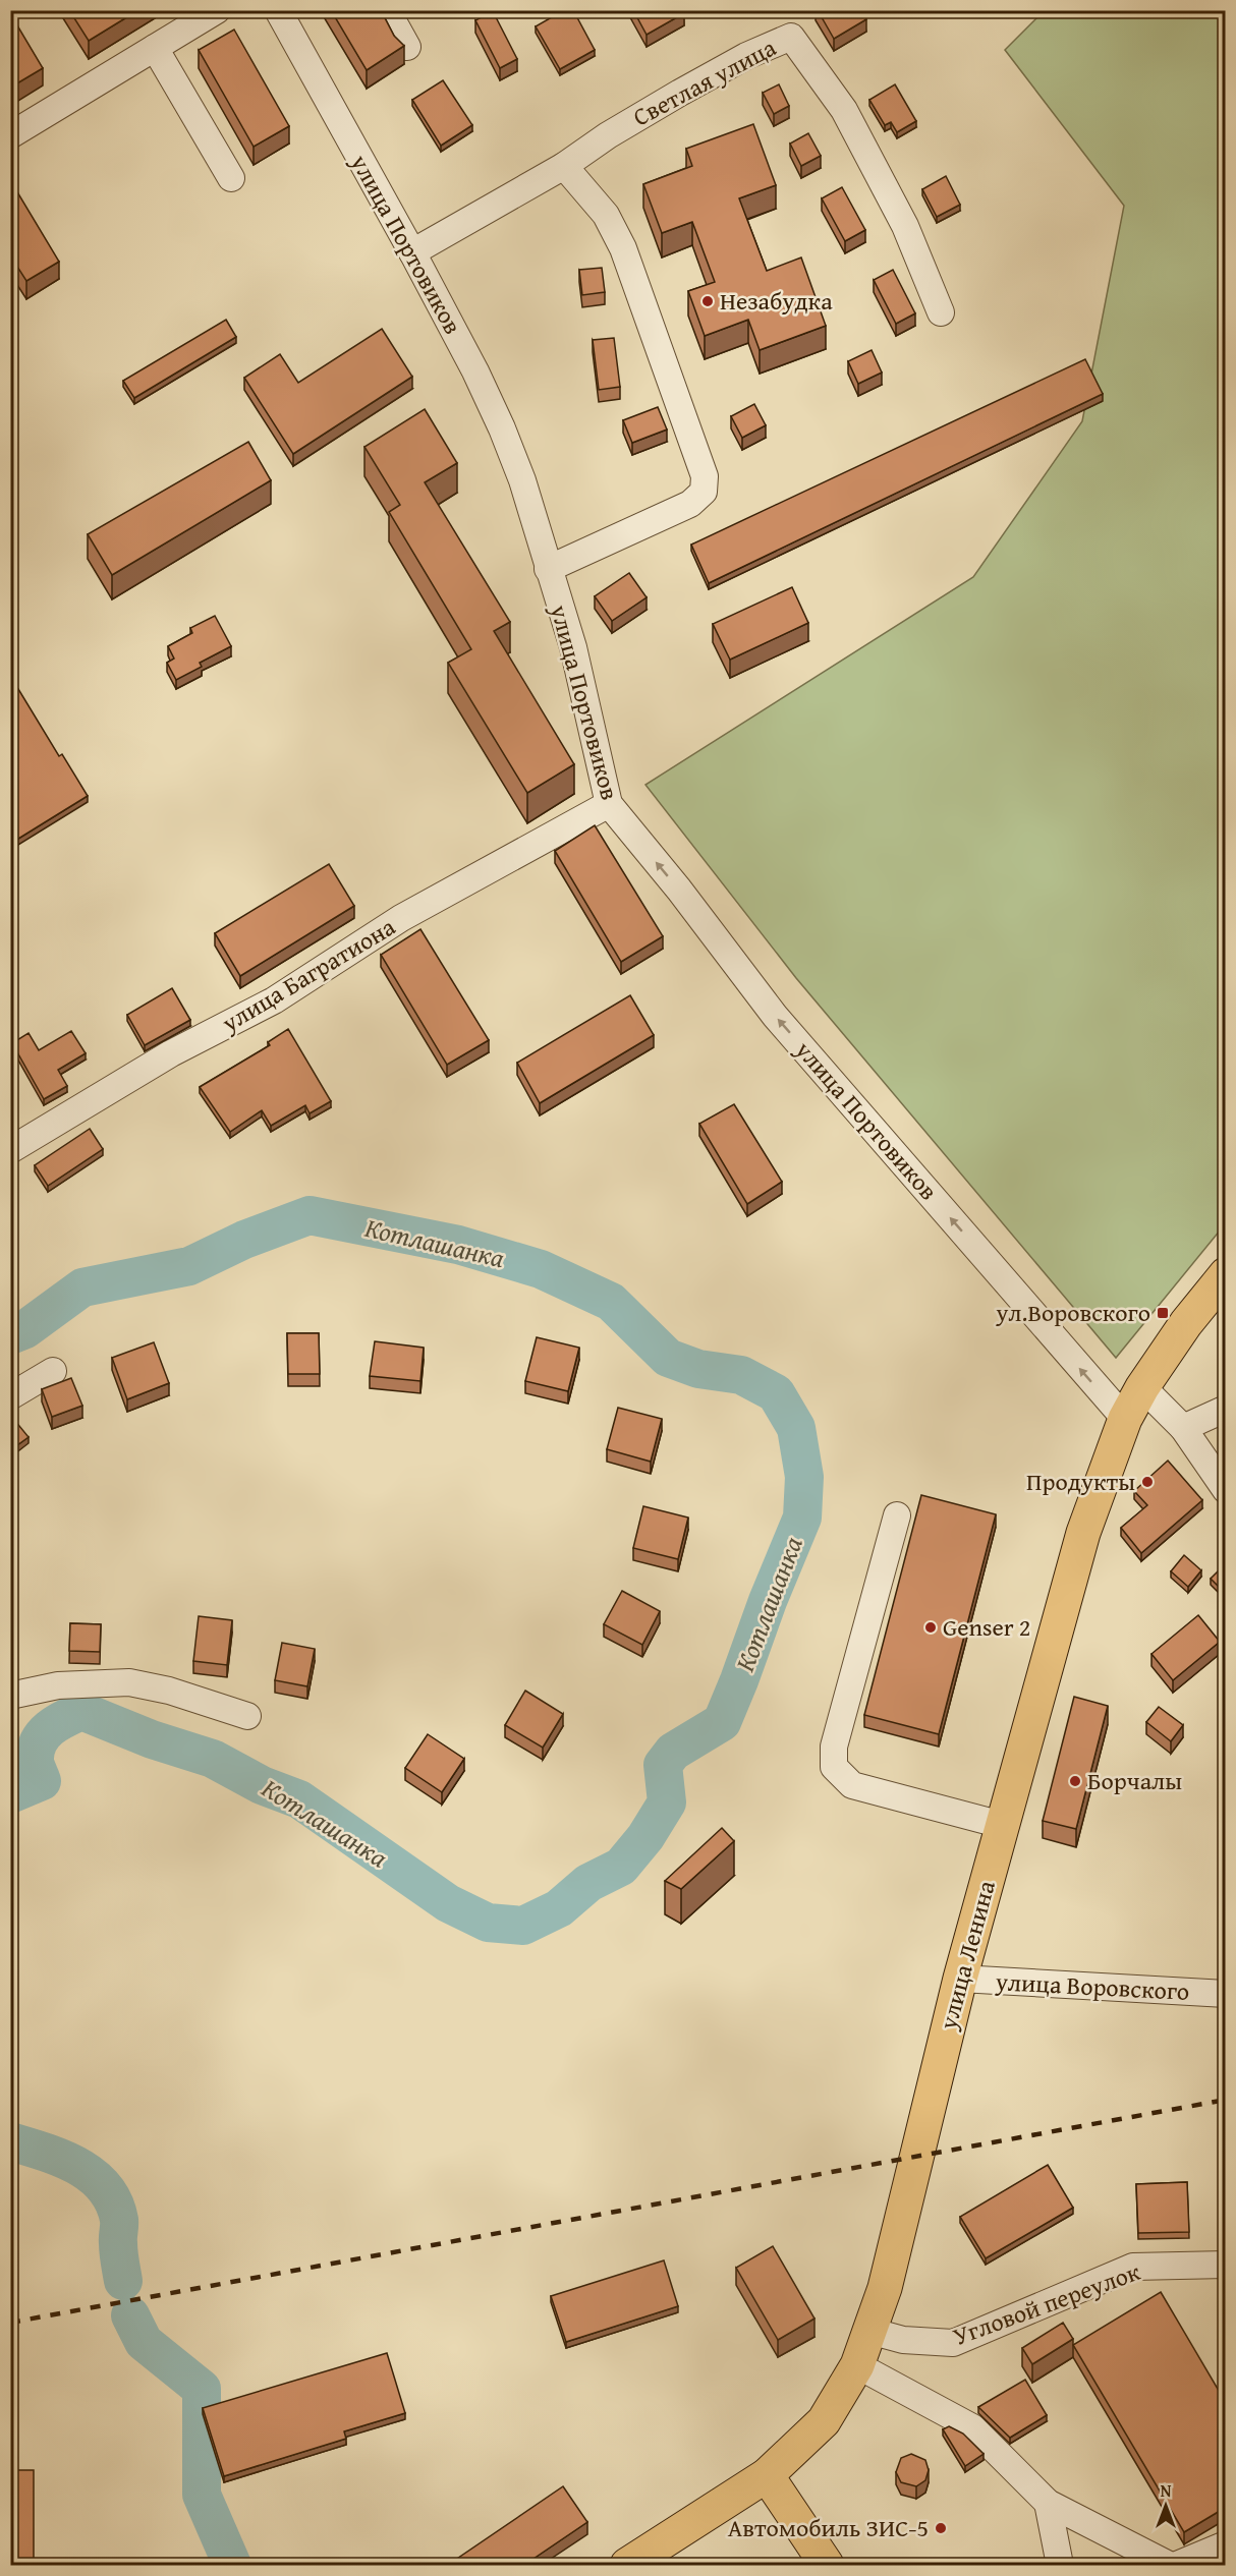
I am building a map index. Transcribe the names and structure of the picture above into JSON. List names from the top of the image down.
{
  "streets": {
    "main road": ["улица Ленина"],
    "street": [
      "Светлая улица",
      "улица Портовиков",
      "улица Багратиона",
      "улица Воровского",
      "Угловой переулок"
    ]
  },
  "crossings": [
    ["Светлая улица", "улица Портовиков"],
    ["улица Портовиков", "улица Багратиона"],
    ["улица Портовиков", "улица Ленина"],
    ["улица Ленина", "улица Воровского"],
    ["улица Ленина", "Угловой переулок"]
  ],
  "one_way": ["улица Портовиков"],
  "water": ["Котлашанка"],
  "places": {
    "other": [
      "Незабудка",
      "Продукты",
      "Genser 2",
      "Борчалы",
      "Автомобиль ЗИС-5"
    ],
    "transit": ["ул.Воровского"]
  },
  "north": "top"
}
